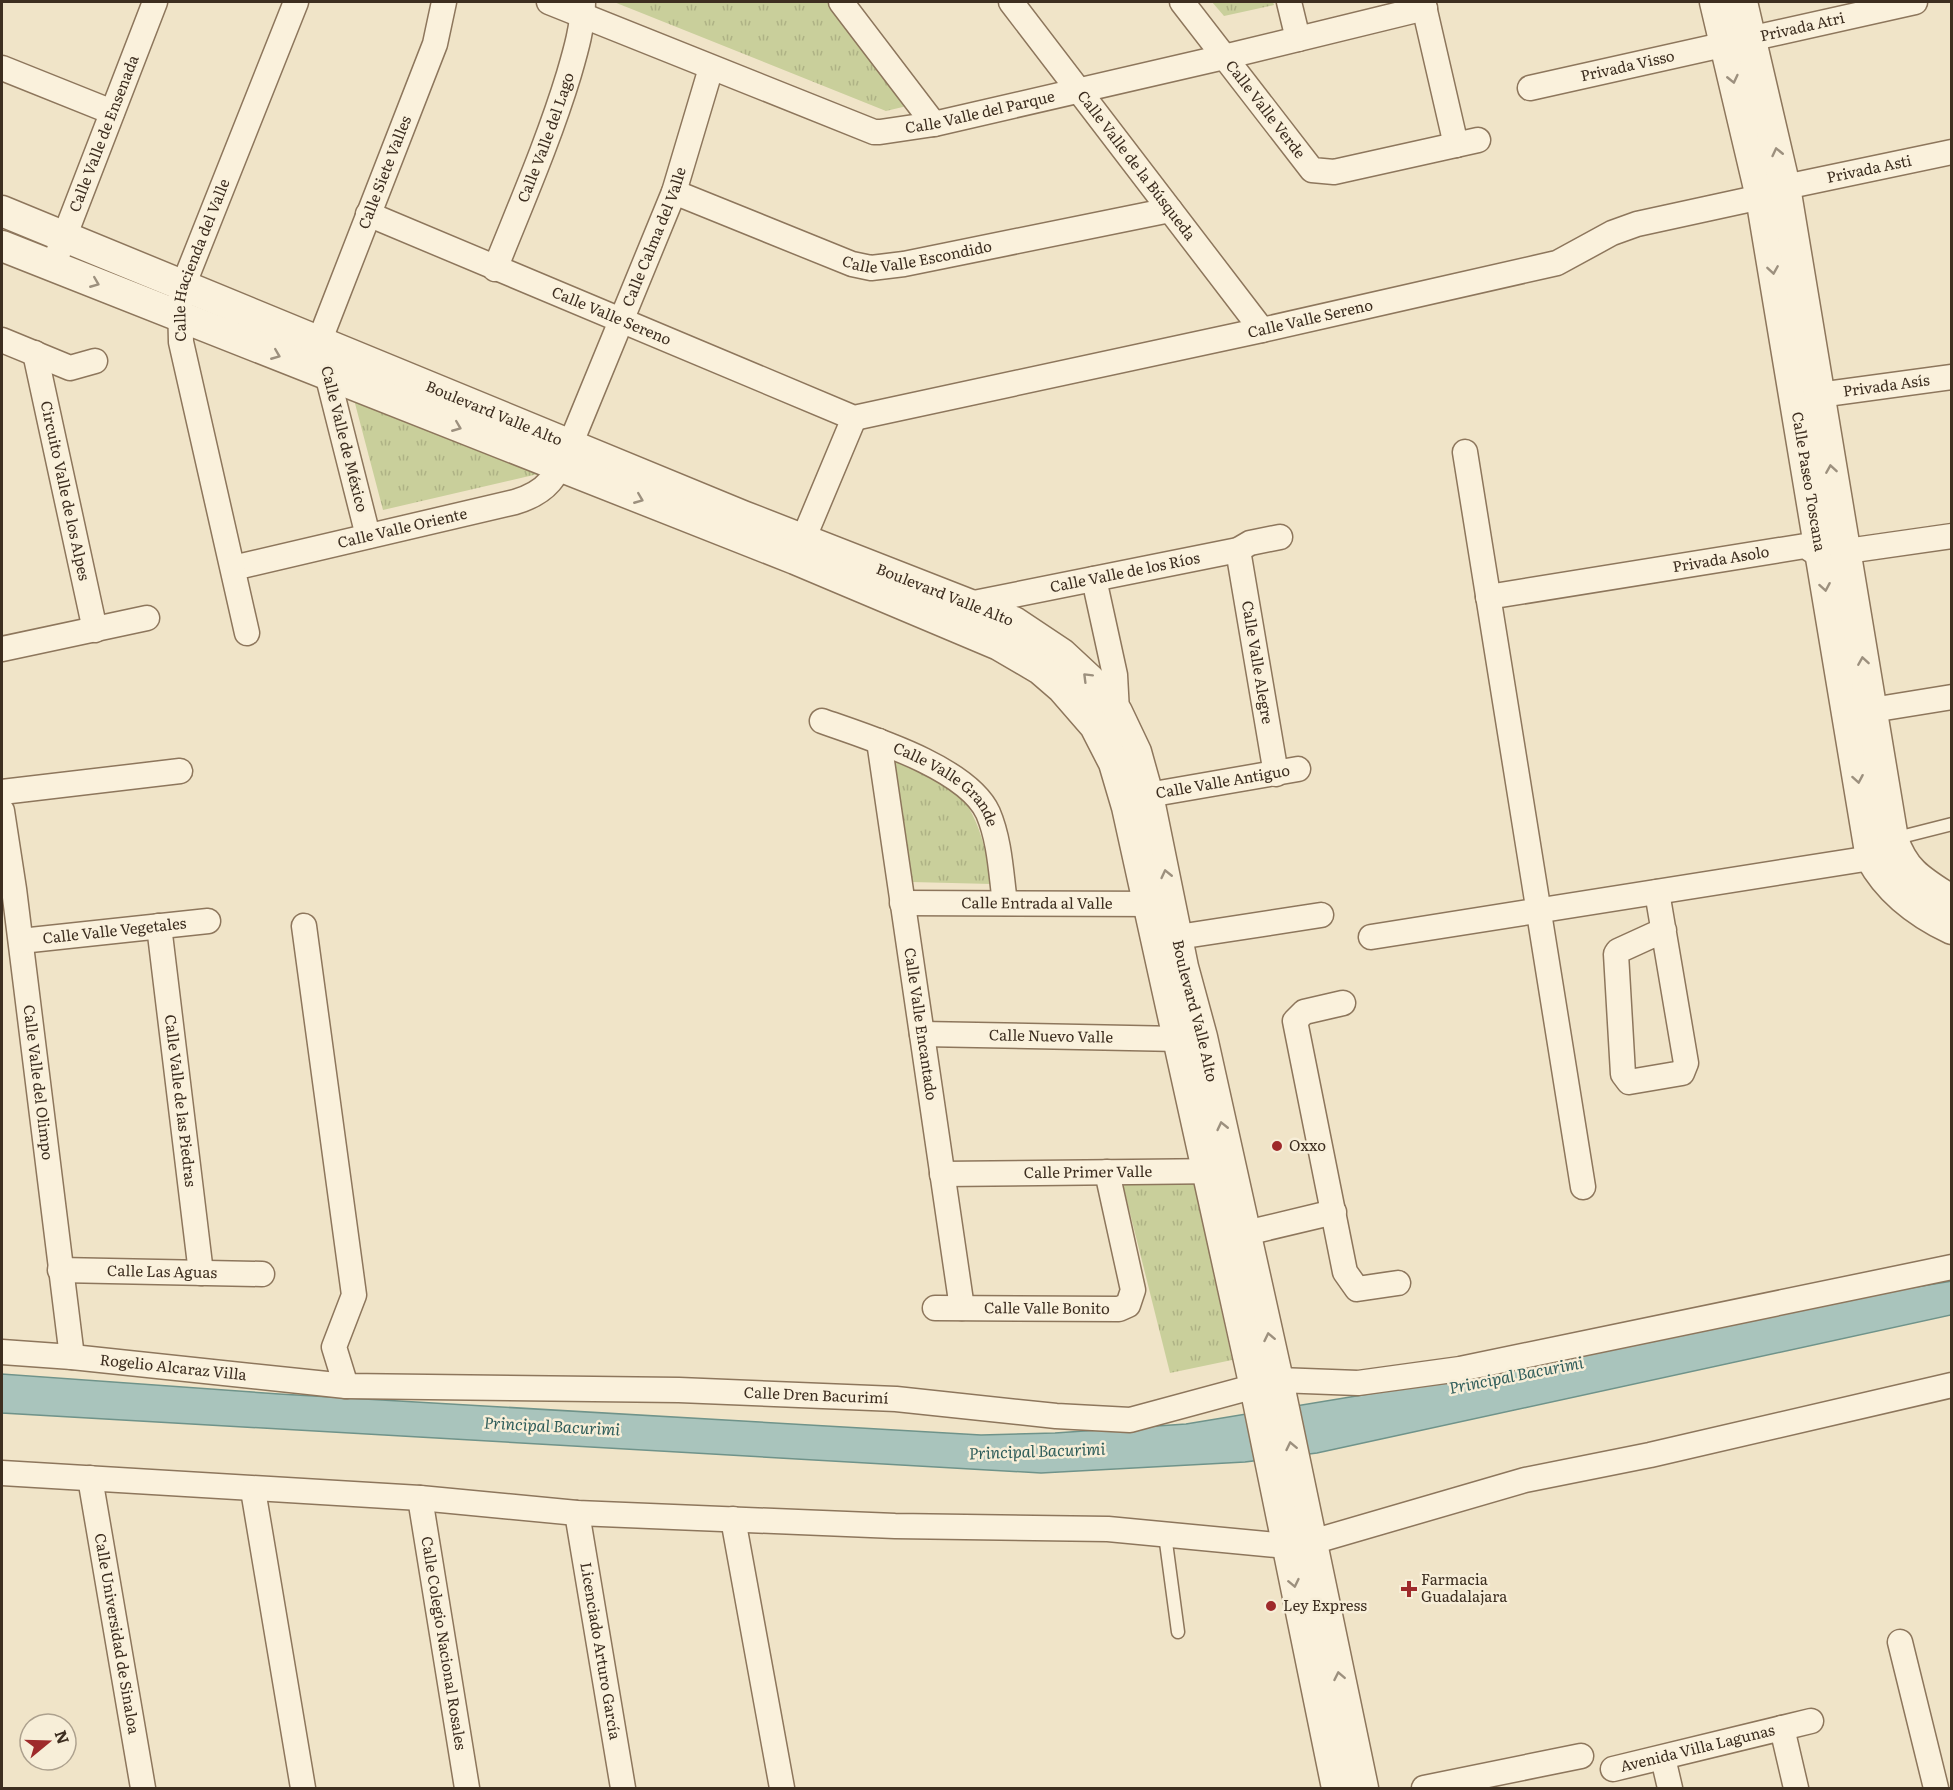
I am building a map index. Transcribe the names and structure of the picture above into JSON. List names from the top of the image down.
{
  "streets": {
    "street": [
      "Privada Atri",
      "Privada Visso",
      "Calle Valle Verde",
      "Calle Valle del Parque",
      "Calle Valle de Ensenada",
      "Calle Valle del Lago",
      "Calle Valle de la Búsqueda",
      "Privada Asti",
      "Calle Siete Valles",
      "Calle Calma del Valle",
      "Calle Valle Escondido",
      "Calle Hacienda del Valle",
      "Calle Valle Sereno",
      "Privada Asís",
      "Boulevard Valle Alto",
      "Calle Valle de México",
      "Calle Paseo Toscana",
      "Circuito Valle de los Alpes",
      "Calle Valle Oriente",
      "Privada Asolo",
      "Calle Valle de los Ríos",
      "Calle Valle Alegre",
      "Calle Valle Antiguo",
      "Calle Valle Grande",
      "Calle Entrada al Valle",
      "Calle Valle Vegetales",
      "Calle Valle Encantado",
      "Calle Nuevo Valle",
      "Calle Valle del Olimpo",
      "Calle Valle de las Piedras",
      "Calle Primer Valle",
      "Calle Las Aguas",
      "Calle Valle Bonito",
      "Rogelio Alcaraz Villa",
      "Calle Dren Bacurimí",
      "Calle Universidad de Sinaloa",
      "Calle Colegio Nacional Rosales",
      "Licenciado Arturo García",
      "Avenida Villa Lagunas"
    ]
  },
  "crossings": [
    ["Privada Atri", "Privada Visso"],
    ["Privada Atri", "Calle Paseo Toscana"],
    ["Privada Visso", "Calle Paseo Toscana"],
    ["Calle Valle Verde", "Calle Valle del Parque"],
    ["Calle Valle del Parque", "Calle Valle del Lago"],
    ["Calle Valle del Parque", "Calle Valle de la Búsqueda"],
    ["Calle Valle del Parque", "Calle Calma del Valle"],
    ["Calle Valle de Ensenada", "Boulevard Valle Alto"],
    ["Calle Valle del Lago", "Calle Valle Sereno"],
    ["Calle Valle de la Búsqueda", "Calle Valle Escondido"],
    ["Calle Valle de la Búsqueda", "Calle Valle Sereno"],
    ["Privada Asti", "Calle Valle Sereno"],
    ["Privada Asti", "Calle Paseo Toscana"],
    ["Calle Siete Valles", "Calle Valle Sereno"],
    ["Calle Siete Valles", "Boulevard Valle Alto"],
    ["Calle Siete Valles", "Calle Valle de México"],
    ["Calle Calma del Valle", "Calle Valle Escondido"],
    ["Calle Calma del Valle", "Calle Valle Sereno"],
    ["Calle Calma del Valle", "Boulevard Valle Alto"],
    ["Calle Calma del Valle", "Calle Valle Oriente"],
    ["Calle Hacienda del Valle", "Boulevard Valle Alto"],
    ["Calle Hacienda del Valle", "Calle Valle Oriente"],
    ["Calle Valle Sereno", "Calle Paseo Toscana"],
    ["Privada Asís", "Calle Paseo Toscana"],
    ["Boulevard Valle Alto", "Calle Valle de México"],
    ["Boulevard Valle Alto", "Calle Valle Oriente"],
    ["Boulevard Valle Alto", "Calle Valle de los Ríos"],
    ["Boulevard Valle Alto", "Calle Valle Antiguo"],
    ["Boulevard Valle Alto", "Calle Entrada al Valle"],
    ["Boulevard Valle Alto", "Calle Nuevo Valle"],
    ["Boulevard Valle Alto", "Calle Primer Valle"],
    ["Boulevard Valle Alto", "Calle Dren Bacurimí"],
    ["Calle Valle de México", "Calle Valle Oriente"],
    ["Calle Paseo Toscana", "Privada Asolo"],
    ["Calle Valle de los Ríos", "Calle Valle Alegre"],
    ["Calle Valle Alegre", "Calle Valle Antiguo"],
    ["Calle Valle Grande", "Calle Entrada al Valle"],
    ["Calle Valle Grande", "Calle Valle Encantado"],
    ["Calle Entrada al Valle", "Calle Valle Encantado"],
    ["Calle Valle Vegetales", "Calle Valle del Olimpo"],
    ["Calle Valle Vegetales", "Calle Valle de las Piedras"],
    ["Calle Valle Encantado", "Calle Nuevo Valle"],
    ["Calle Valle Encantado", "Calle Primer Valle"],
    ["Calle Valle Encantado", "Calle Valle Bonito"],
    ["Calle Valle del Olimpo", "Calle Las Aguas"],
    ["Calle Valle del Olimpo", "Rogelio Alcaraz Villa"],
    ["Calle Valle de las Piedras", "Calle Las Aguas"],
    ["Calle Primer Valle", "Calle Valle Bonito"],
    ["Rogelio Alcaraz Villa", "Calle Dren Bacurimí"]
  ],
  "water": ["Principal Bacurimi"],
  "places": {
    "other": ["Oxxo", "Ley Express"],
    "health": ["Farmacia Guadalajara"]
  },
  "north": "right"
}
